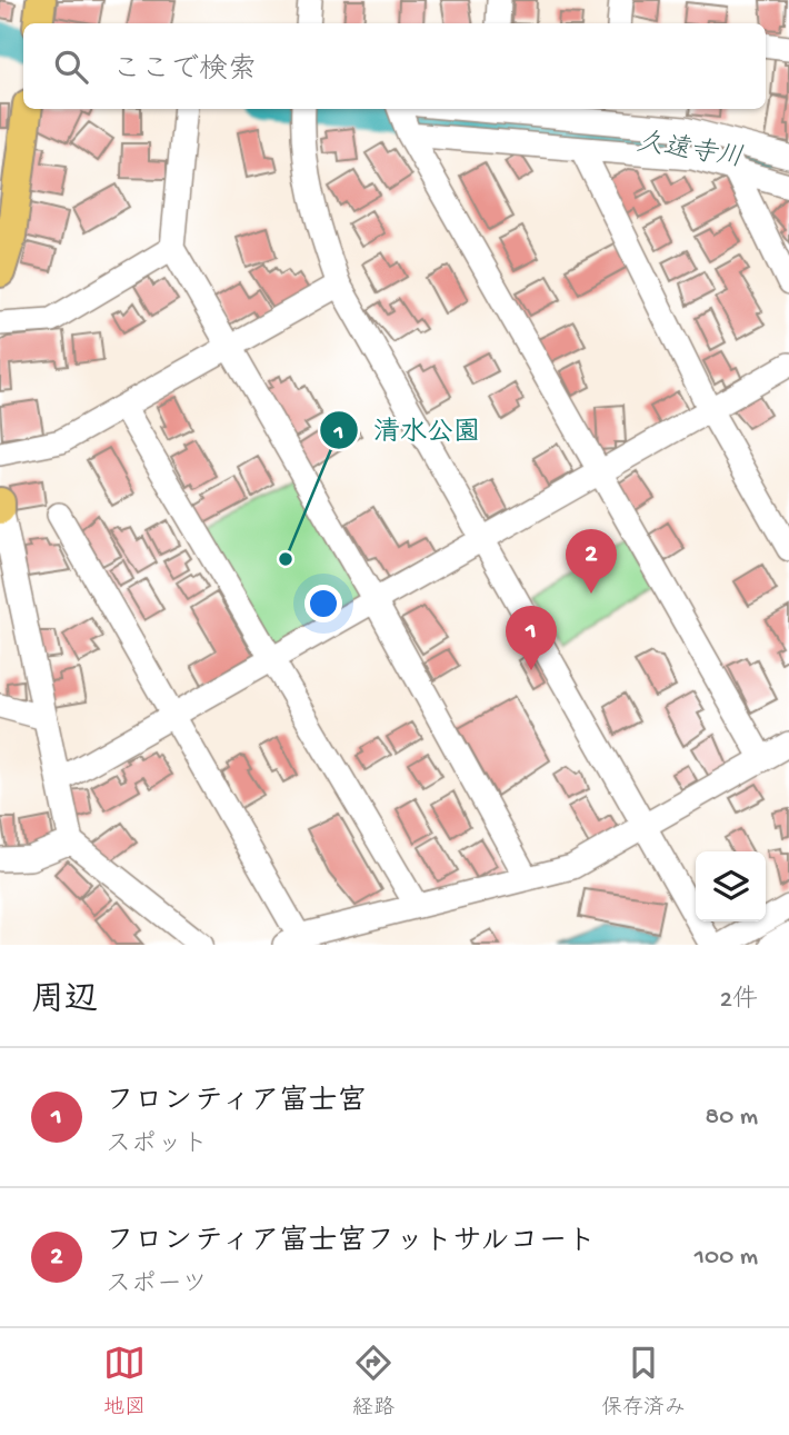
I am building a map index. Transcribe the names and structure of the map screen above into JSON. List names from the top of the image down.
{
  "water": ["久遠寺川"],
  "places": ["清水公園"],
  "page": {
    "search": "ここで検索",
    "pins": ["2", "1"],
    "heading": ["周辺", "2件"],
    "list": [
      {
        "mark": "1",
        "name": "フロンティア富士宮",
        "note": "スポット",
        "value": "80 m"
      },
      {
        "mark": "2",
        "name": "フロンティア富士宮フットサルコート",
        "note": "スポーツ",
        "value": "100 m"
      }
    ],
    "nav": ["地図", "経路", "保存済み"]
  }
}
